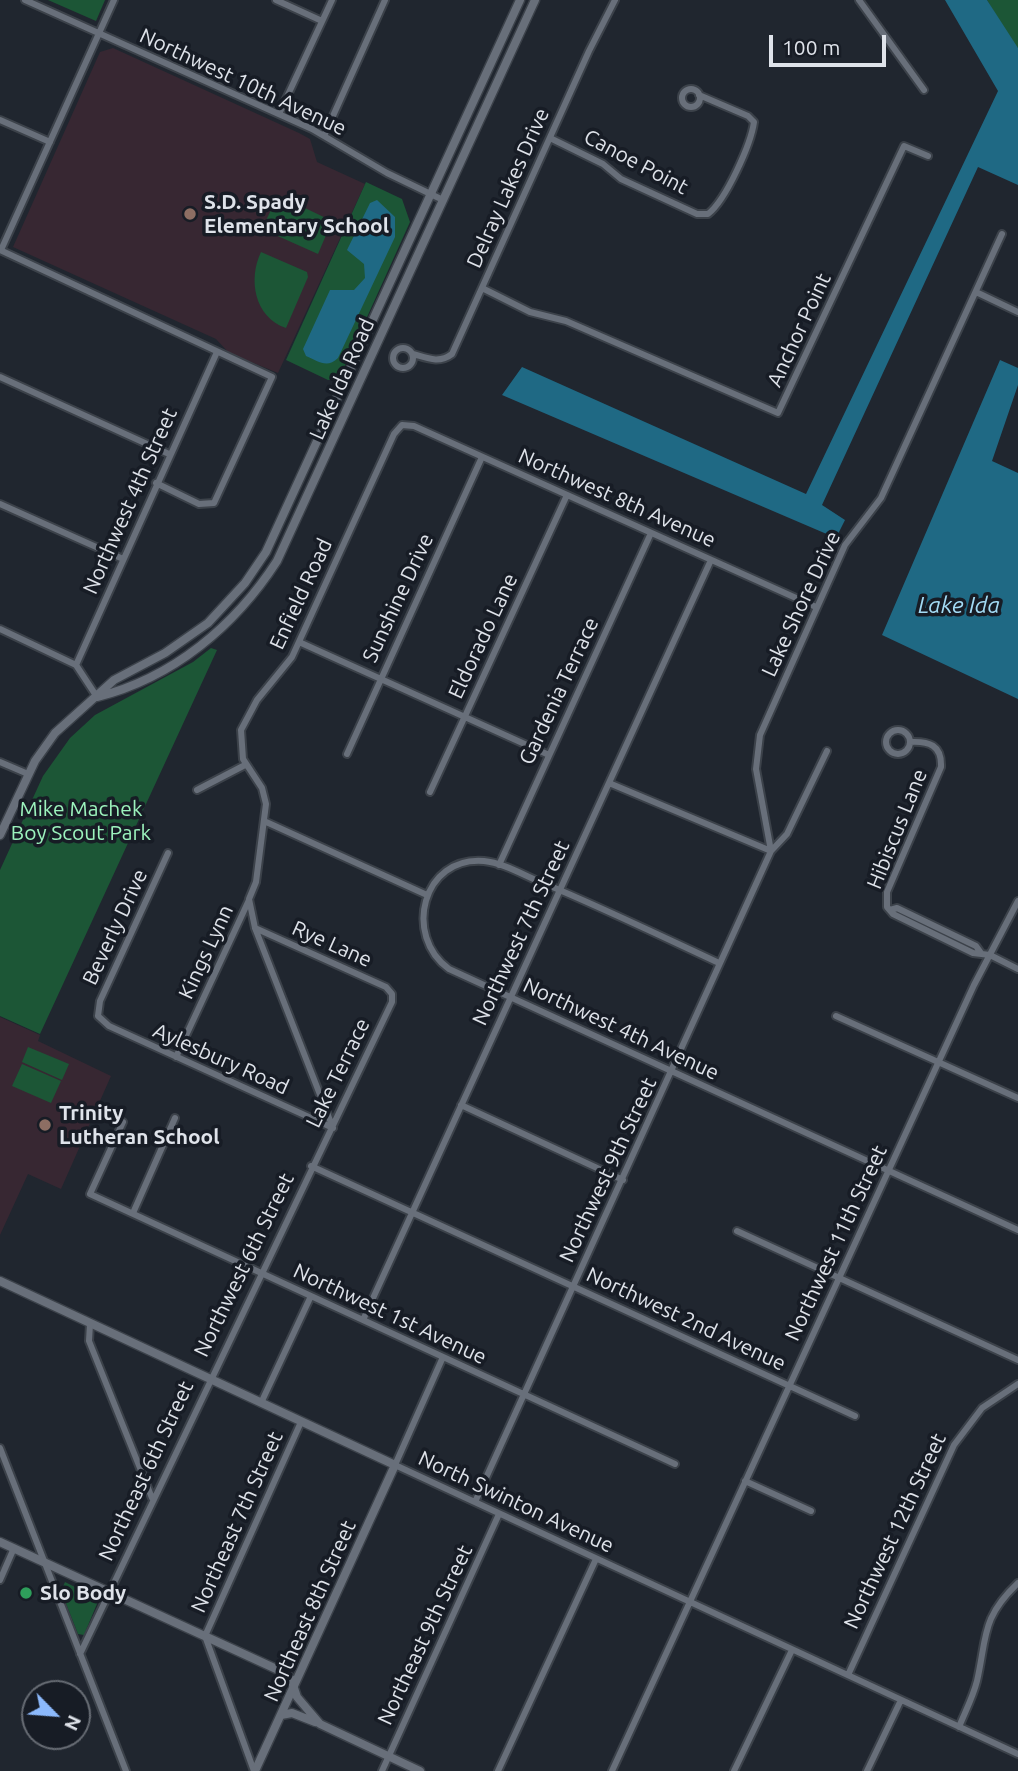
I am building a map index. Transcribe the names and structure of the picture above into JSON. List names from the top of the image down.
{
  "streets": {
    "street": [
      "Northwest 10th Avenue",
      "Canoe Point",
      "Delray Lakes Drive",
      "Anchor Point",
      "Lake Ida Road",
      "Northwest 8th Avenue",
      "Northwest 4th Street",
      "Enfield Road",
      "Sunshine Drive",
      "Lake Shore Drive",
      "Eldorado Lane",
      "Gardenia Terrace",
      "Hibiscus Lane",
      "Beverly Drive",
      "Northwest 7th Street",
      "Rye Lane",
      "Kings Lynn",
      "Northwest 4th Avenue",
      "Aylesbury Road",
      "Lake Terrace",
      "Northwest 9th Street",
      "Northwest 11th Street",
      "Northwest 6th Street",
      "Northwest 1st Avenue",
      "Northwest 2nd Avenue",
      "Northeast 6th Street",
      "North Swinton Avenue",
      "Northeast 7th Street",
      "Northwest 12th Street",
      "Northeast 8th Street",
      "Northeast 9th Street"
    ]
  },
  "crossings": [
    ["Northwest 10th Avenue", "Lake Ida Road"],
    ["Canoe Point", "Delray Lakes Drive"],
    ["Delray Lakes Drive", "Anchor Point"],
    ["Northwest 8th Avenue", "Enfield Road"],
    ["Northwest 8th Avenue", "Sunshine Drive"],
    ["Northwest 8th Avenue", "Lake Shore Drive"],
    ["Northwest 8th Avenue", "Eldorado Lane"],
    ["Northwest 8th Avenue", "Gardenia Terrace"],
    ["Northwest 8th Avenue", "Northwest 7th Street"],
    ["Enfield Road", "Rye Lane"],
    ["Enfield Road", "Kings Lynn"],
    ["Enfield Road", "Aylesbury Road"],
    ["Enfield Road", "Lake Terrace"],
    ["Lake Shore Drive", "Northwest 9th Street"],
    ["Gardenia Terrace", "Northwest 7th Street"],
    ["Gardenia Terrace", "Northwest 4th Avenue"],
    ["Hibiscus Lane", "Northwest 11th Street"],
    ["Beverly Drive", "Aylesbury Road"],
    ["Northwest 7th Street", "Northwest 4th Avenue"],
    ["Northwest 7th Street", "Northwest 1st Avenue"],
    ["Northwest 7th Street", "Northwest 2nd Avenue"],
    ["Rye Lane", "Lake Terrace"],
    ["Kings Lynn", "Aylesbury Road"],
    ["Northwest 4th Avenue", "Northwest 9th Street"],
    ["Northwest 4th Avenue", "Northwest 11th Street"],
    ["Aylesbury Road", "Lake Terrace"],
    ["Lake Terrace", "Northwest 6th Street"],
    ["Lake Terrace", "Northwest 2nd Avenue"],
    ["Northwest 9th Street", "Northwest 1st Avenue"],
    ["Northwest 9th Street", "Northwest 2nd Avenue"],
    ["Northwest 9th Street", "North Swinton Avenue"],
    ["Northwest 11th Street", "Northwest 2nd Avenue"],
    ["Northwest 11th Street", "North Swinton Avenue"],
    ["Northwest 6th Street", "Northwest 1st Avenue"],
    ["Northwest 6th Street", "Northwest 2nd Avenue"],
    ["Northwest 6th Street", "Northeast 6th Street"],
    ["Northwest 6th Street", "North Swinton Avenue"],
    ["Northeast 6th Street", "North Swinton Avenue"],
    ["North Swinton Avenue", "Northeast 7th Street"],
    ["North Swinton Avenue", "Northwest 12th Street"],
    ["North Swinton Avenue", "Northeast 8th Street"],
    ["North Swinton Avenue", "Northeast 9th Street"]
  ],
  "water": ["Lake Ida"],
  "parks": ["Mike Machek Boy Scout Park"],
  "places": ["S.D. Spady Elementary School", "Trinity Lutheran School", "Slo Body"],
  "scale_bar": "100 m",
  "north": "bottom right"
}
